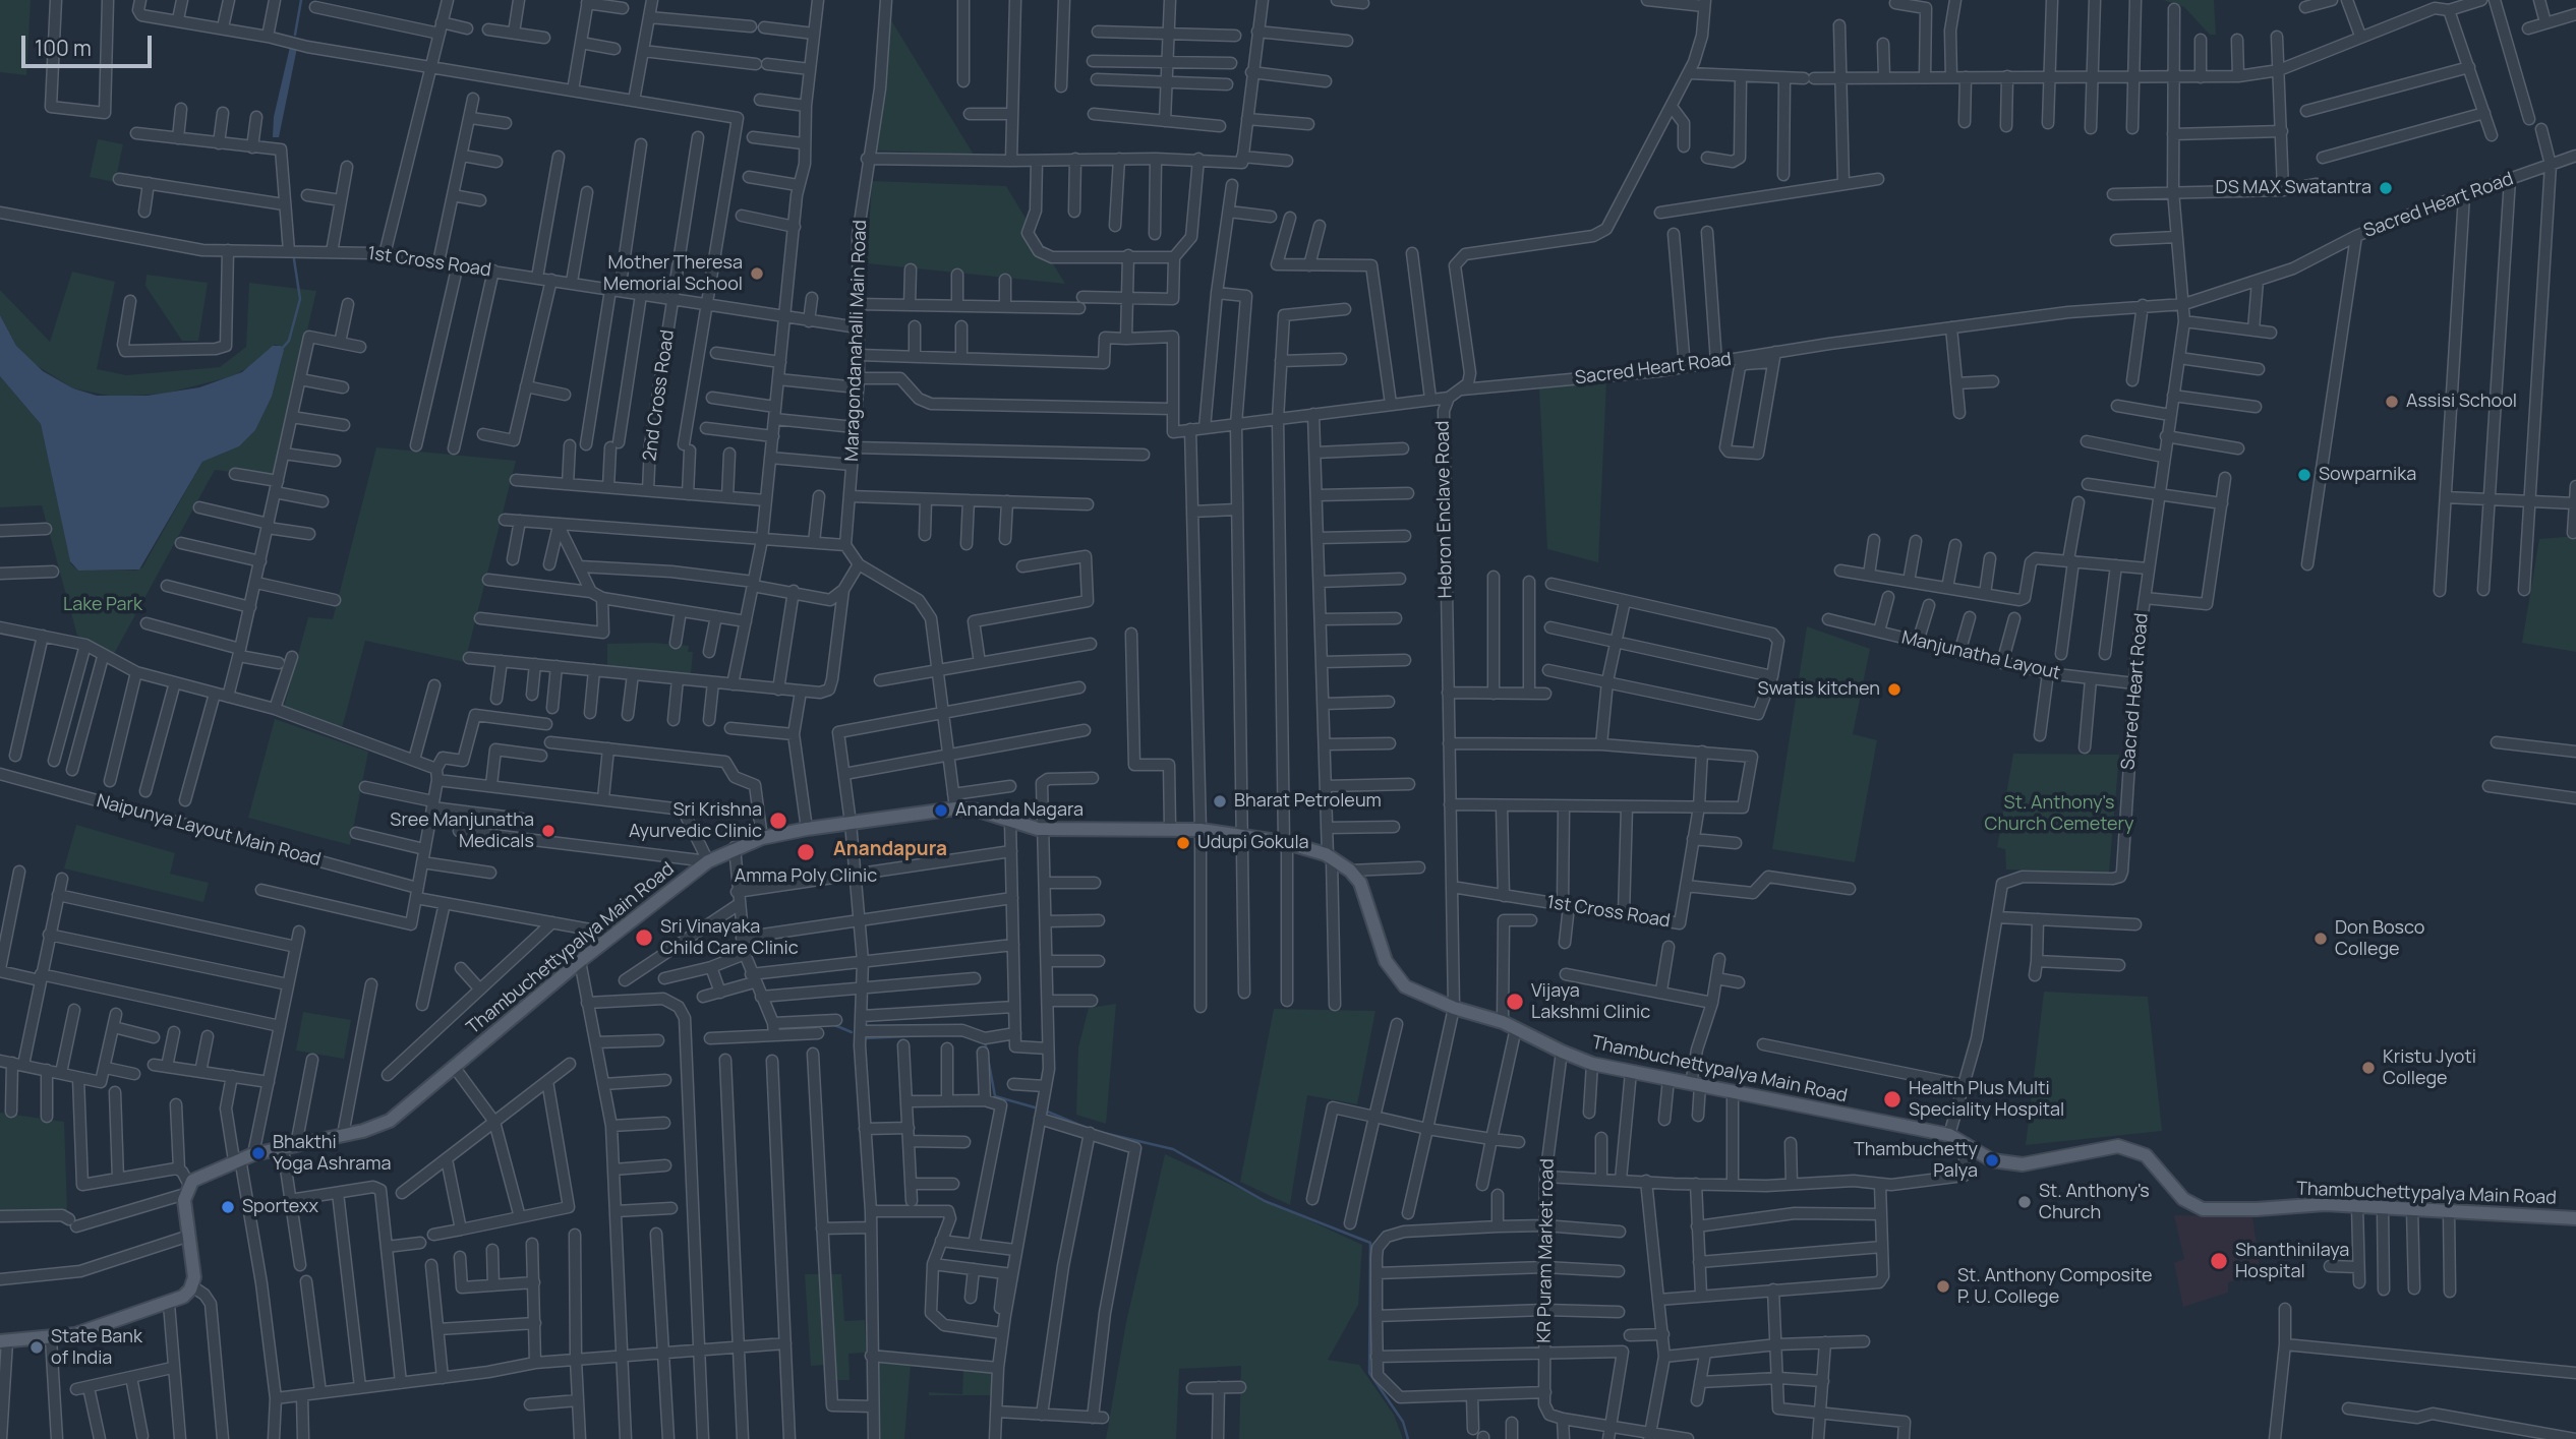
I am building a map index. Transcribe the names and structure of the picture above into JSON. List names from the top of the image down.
{
  "streets": {
    "main road": ["Thambuchettypalya Main Road"],
    "street": [
      "Sacred Heart Road",
      "1st Cross Road",
      "Maragondanahalli Main Road",
      "2nd Cross Road",
      "Hebron Enclave Road",
      "Manjunatha Layout",
      "Naipunya Layout Main Road",
      "KR Puram Market road"
    ]
  },
  "crossings": [
    ["Sacred Heart Road", "Hebron Enclave Road"],
    ["Sacred Heart Road", "Manjunatha Layout"],
    ["Sacred Heart Road", "Thambuchettypalya Main Road"],
    ["1st Cross Road", "Maragondanahalli Main Road"],
    ["1st Cross Road", "2nd Cross Road"],
    ["1st Cross Road", "Hebron Enclave Road"],
    ["Hebron Enclave Road", "Thambuchettypalya Main Road"],
    ["Naipunya Layout Main Road", "Thambuchettypalya Main Road"],
    ["Thambuchettypalya Main Road", "KR Puram Market road"]
  ],
  "districts": ["Anandapura"],
  "parks": ["Lake Park", "St. Anthony's Church Cemetery"],
  "places": [
    "DS MAX Swatantra",
    "Mother Theresa Memorial School",
    "Assisi School",
    "Sowparnika",
    "Swatis kitchen",
    "Bharat Petroleum",
    "Ananda Nagara",
    "Sri Krishna Ayurvedic Clinic",
    "Sree Manjunatha Medicals",
    "Udupi Gokula",
    "Amma Poly Clinic",
    "Sri Vinayaka Child Care Clinic",
    "Don Bosco College",
    "Vijaya Lakshmi Clinic",
    "Kristu Jyoti College",
    "Health Plus Multi Speciality Hospital",
    "Bhakthi Yoga Ashrama",
    "Thambuchetty Palya",
    "St. Anthony's Church",
    "Sportexx",
    "Shanthinilaya Hospital",
    "St. Anthony Composite P. U. College",
    "State Bank of India"
  ],
  "scale_bar": "100 m"
}
